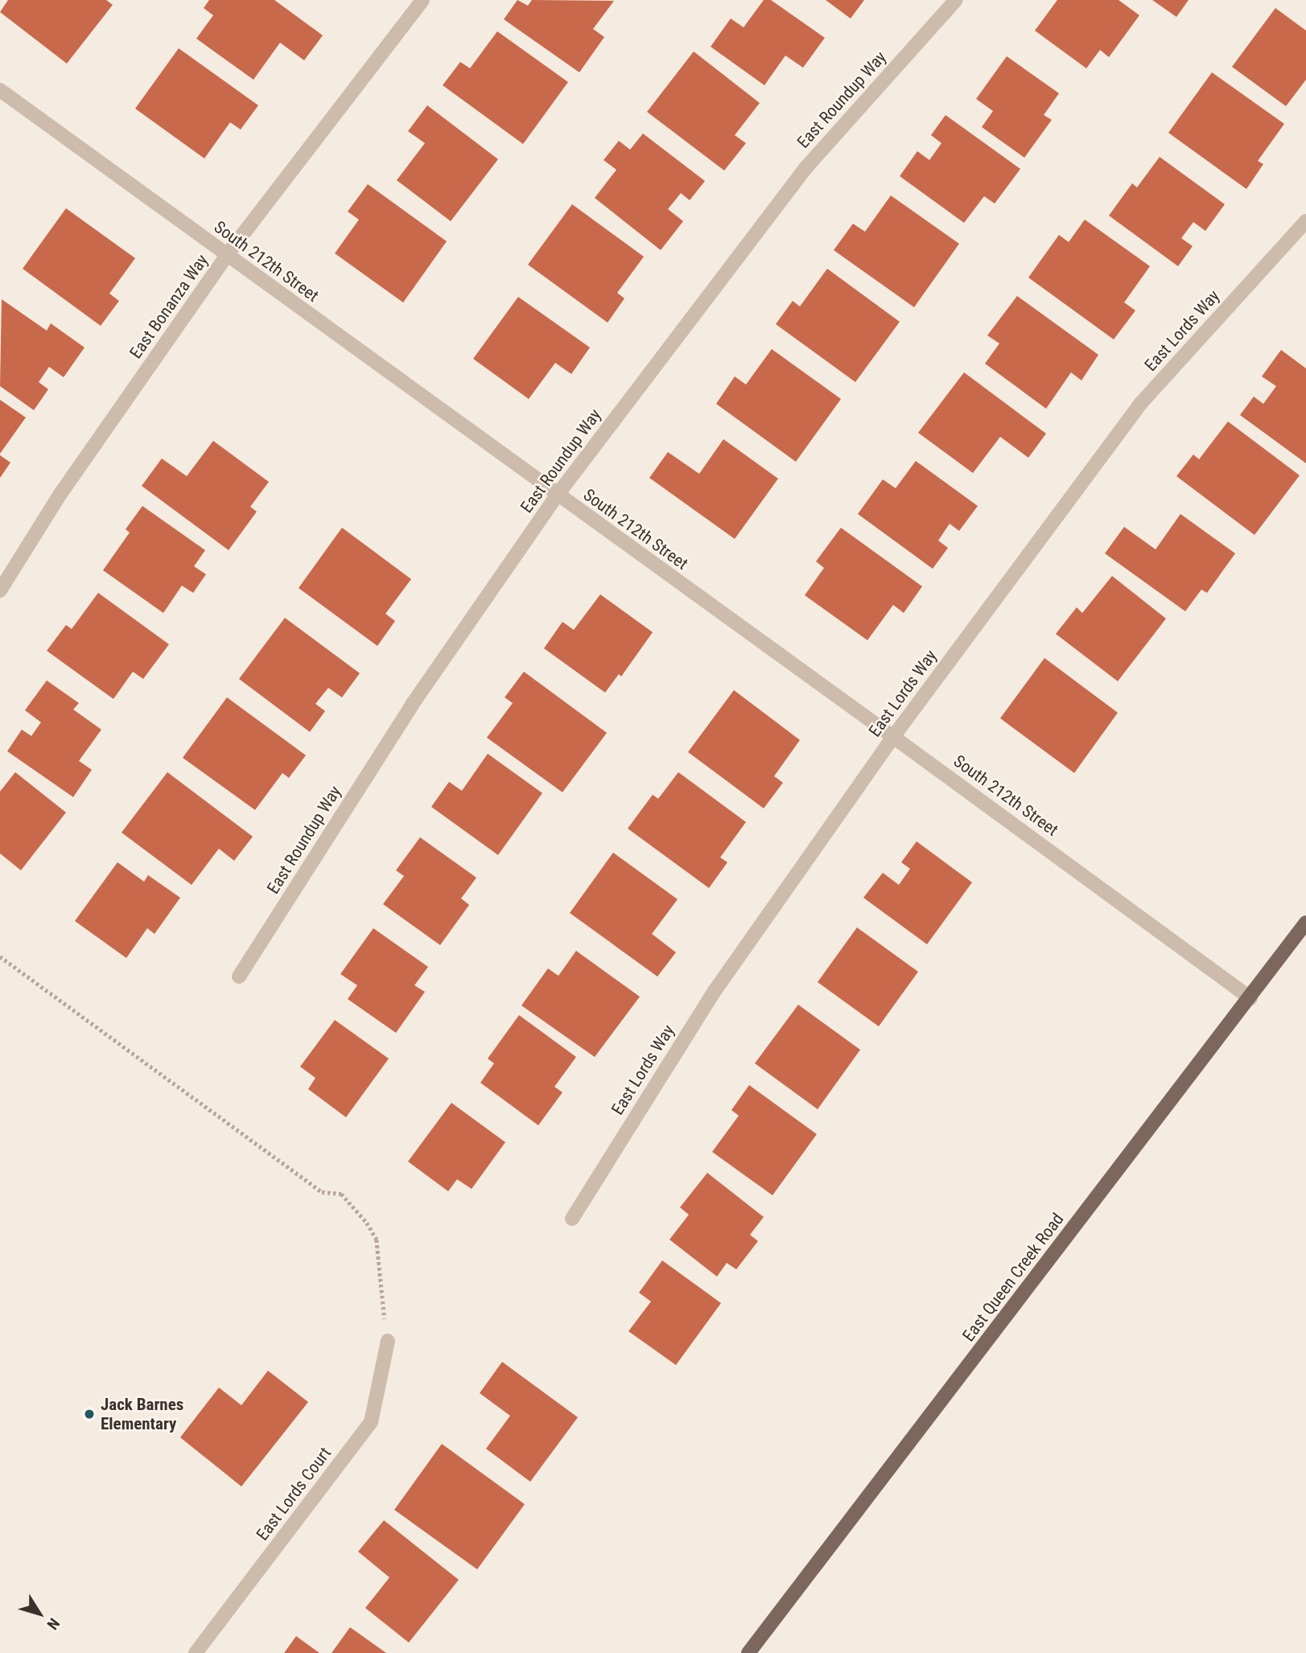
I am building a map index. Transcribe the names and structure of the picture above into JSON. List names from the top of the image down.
{
  "streets": {
    "main road": ["East Queen Creek Road"],
    "street": [
      "East Roundup Way",
      "South 212th Street",
      "East Bonanza Way",
      "East Lords Way",
      "East Lords Court"
    ]
  },
  "crossings": [
    ["East Roundup Way", "South 212th Street"],
    ["South 212th Street", "East Bonanza Way"],
    ["South 212th Street", "East Lords Way"],
    ["South 212th Street", "East Queen Creek Road"]
  ],
  "places": ["Jack Barnes Elementary"],
  "north": "bottom right"
}
